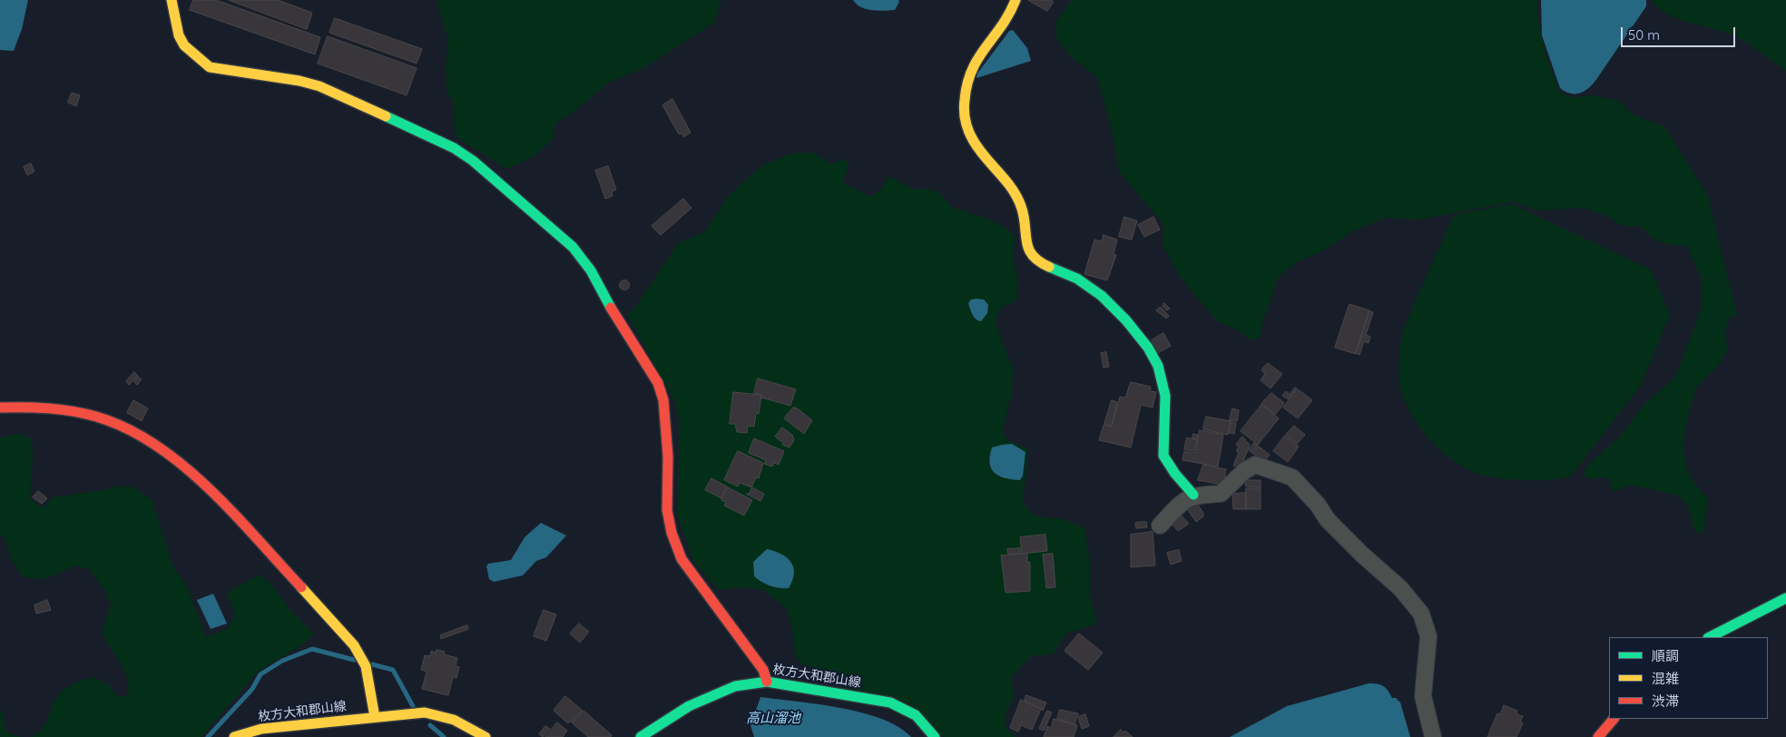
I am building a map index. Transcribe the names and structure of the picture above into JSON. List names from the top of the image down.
{
  "streets": {
    "street": ["枚方大和郡山線"]
  },
  "water": ["高山溜池"],
  "legend": ["順調", "混雑", "渋滞"],
  "scale_bar": "50 m"
}
